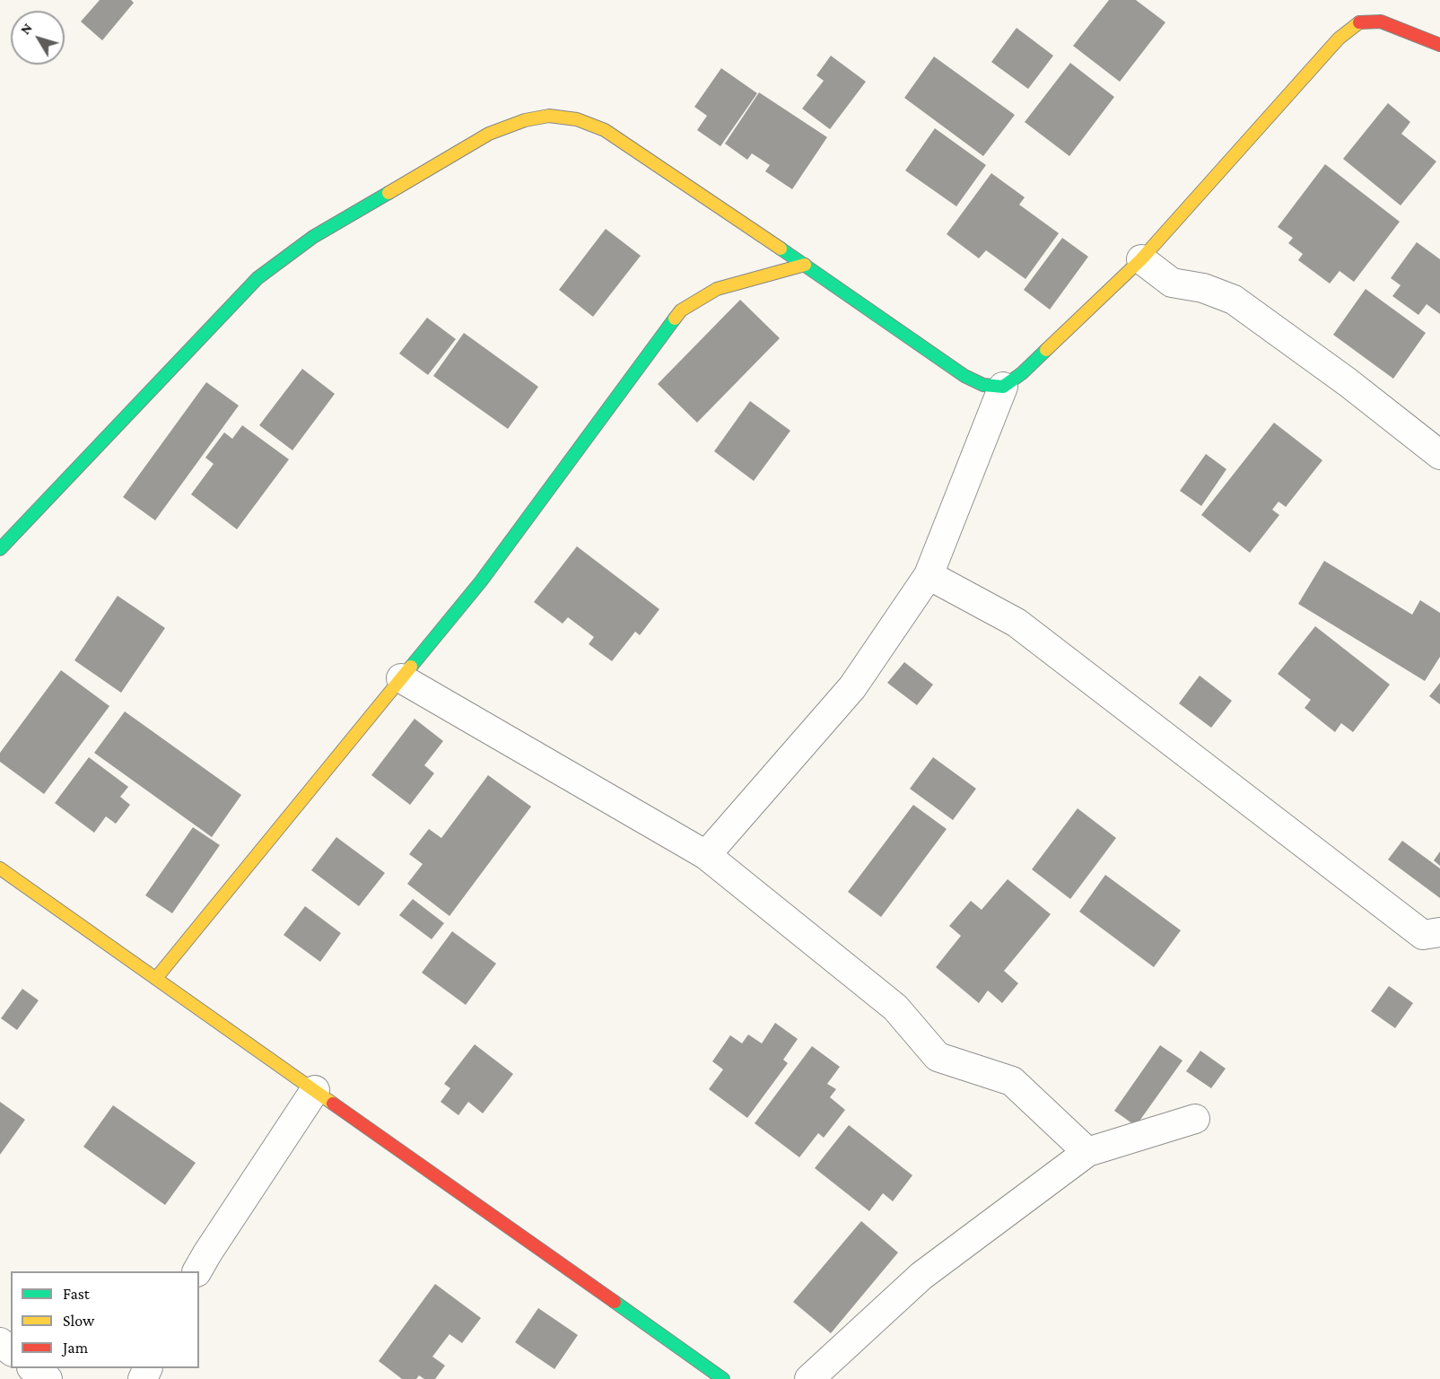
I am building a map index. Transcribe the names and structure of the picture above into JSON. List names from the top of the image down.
{
  "legend": ["Fast", "Slow", "Jam"],
  "north": "top left"
}
